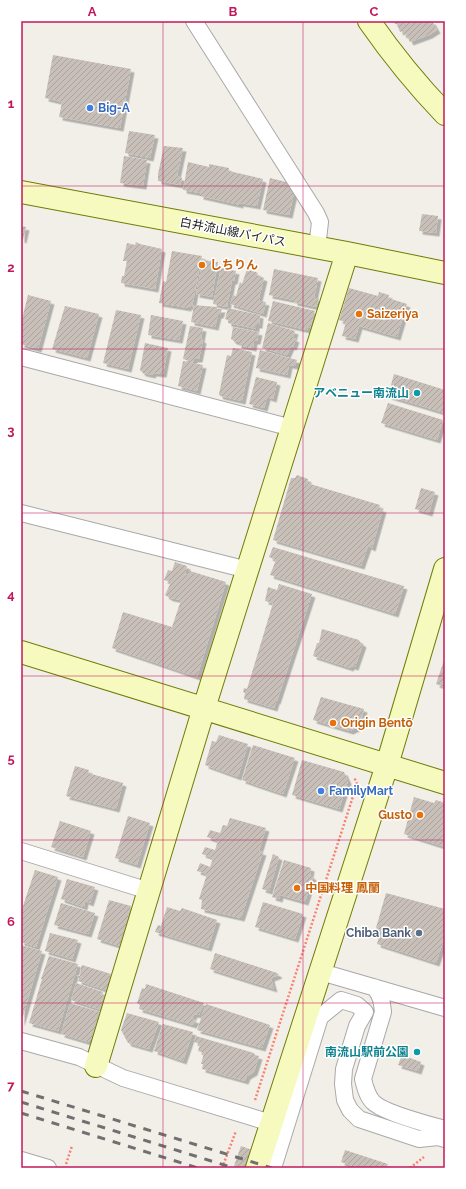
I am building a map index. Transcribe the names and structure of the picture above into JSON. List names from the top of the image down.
{
  "streets": {
    "street": ["白井流山線バイパス"]
  },
  "places": [
    "Big-A",
    "しちりん",
    "Saizeriya",
    "アベニュー南流山",
    "Origin Bentō",
    "FamilyMart",
    "Gusto",
    "中国料理 鳳蘭",
    "Chiba Bank",
    "南流山駅前公園"
  ],
  "grid": {
    "columns": ["A", "B", "C"],
    "rows": [
      "1",
      "2",
      "3",
      "4",
      "5",
      "6",
      "7"
    ]
  }
}
